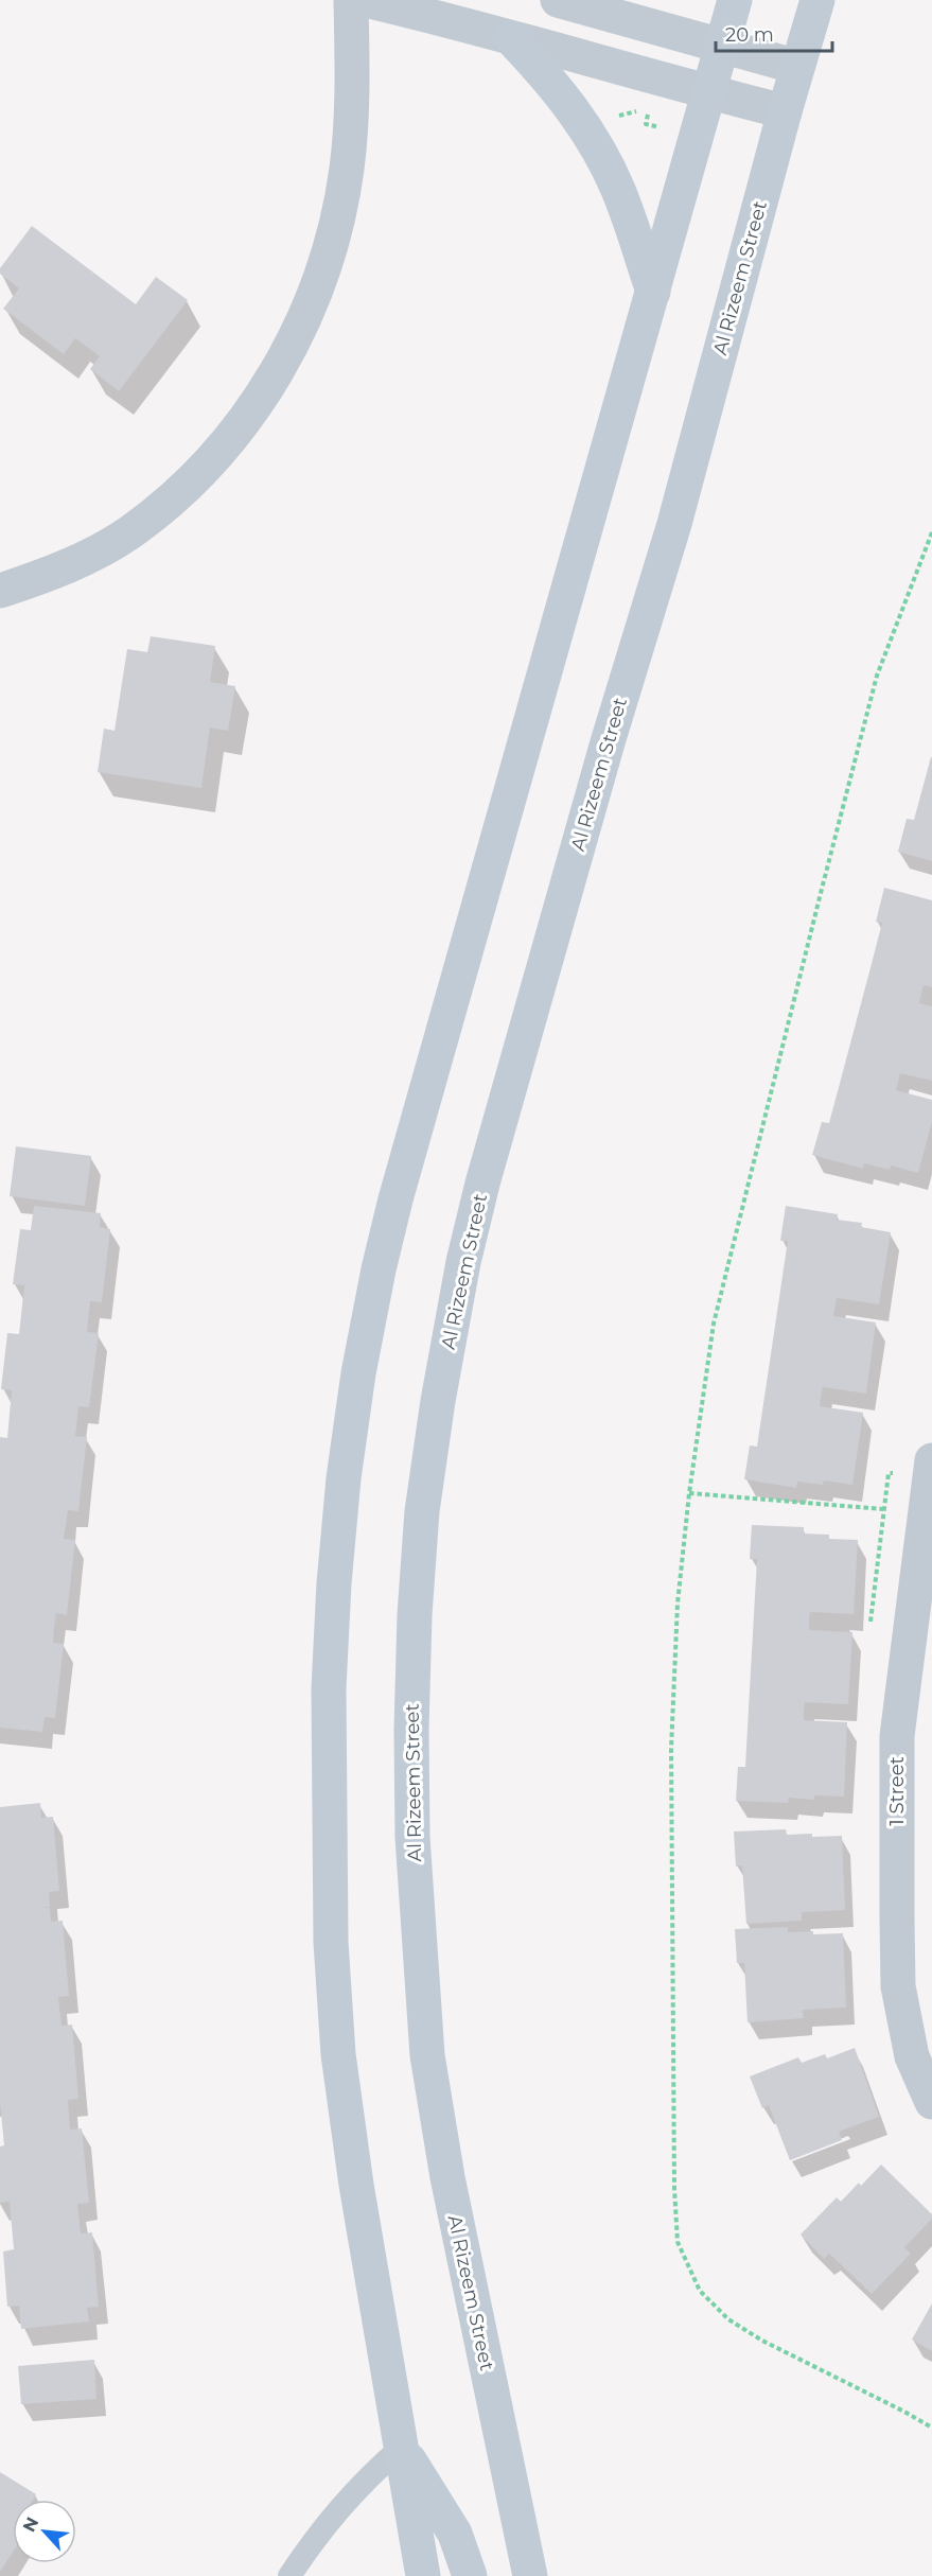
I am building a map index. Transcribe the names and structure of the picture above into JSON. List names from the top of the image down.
{
  "streets": {
    "street": ["Al Rizeem Street", "1 Street"]
  },
  "scale_bar": "20 m",
  "north": "top left"
}
